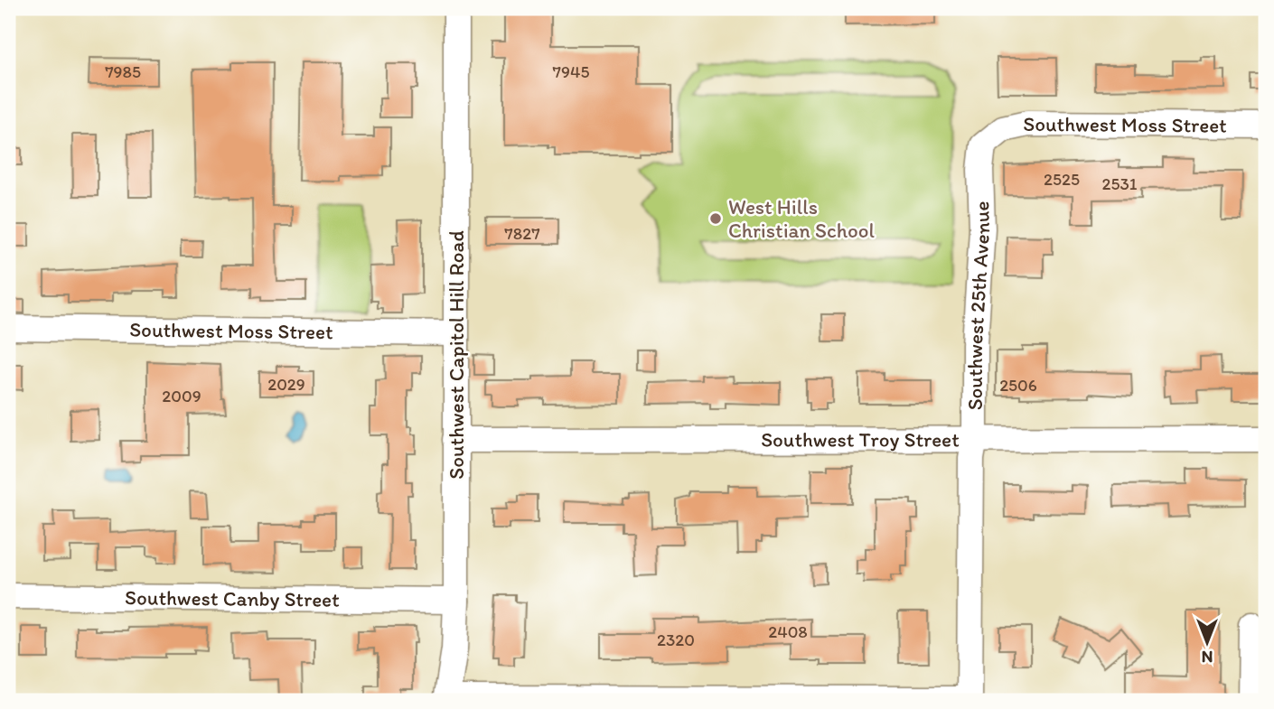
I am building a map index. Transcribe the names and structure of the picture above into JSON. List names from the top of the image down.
{
  "streets": {
    "street": [
      "Southwest Moss Street",
      "Southwest 25th Avenue",
      "Southwest Capitol Hill Road",
      "Southwest Troy Street",
      "Southwest Canby Street"
    ]
  },
  "crossings": [
    ["Southwest Moss Street", "Southwest 25th Avenue"],
    ["Southwest Moss Street", "Southwest Capitol Hill Road"],
    ["Southwest 25th Avenue", "Southwest Troy Street"],
    ["Southwest Capitol Hill Road", "Southwest Troy Street"],
    ["Southwest Capitol Hill Road", "Southwest Canby Street"]
  ],
  "places": ["West Hills Christian School"],
  "house_numbers": [
    "7985",
    "7945",
    "2525",
    "2531",
    "7827",
    "2029",
    "2506",
    "2009",
    "2408",
    "2320"
  ],
  "north": "bottom"
}
